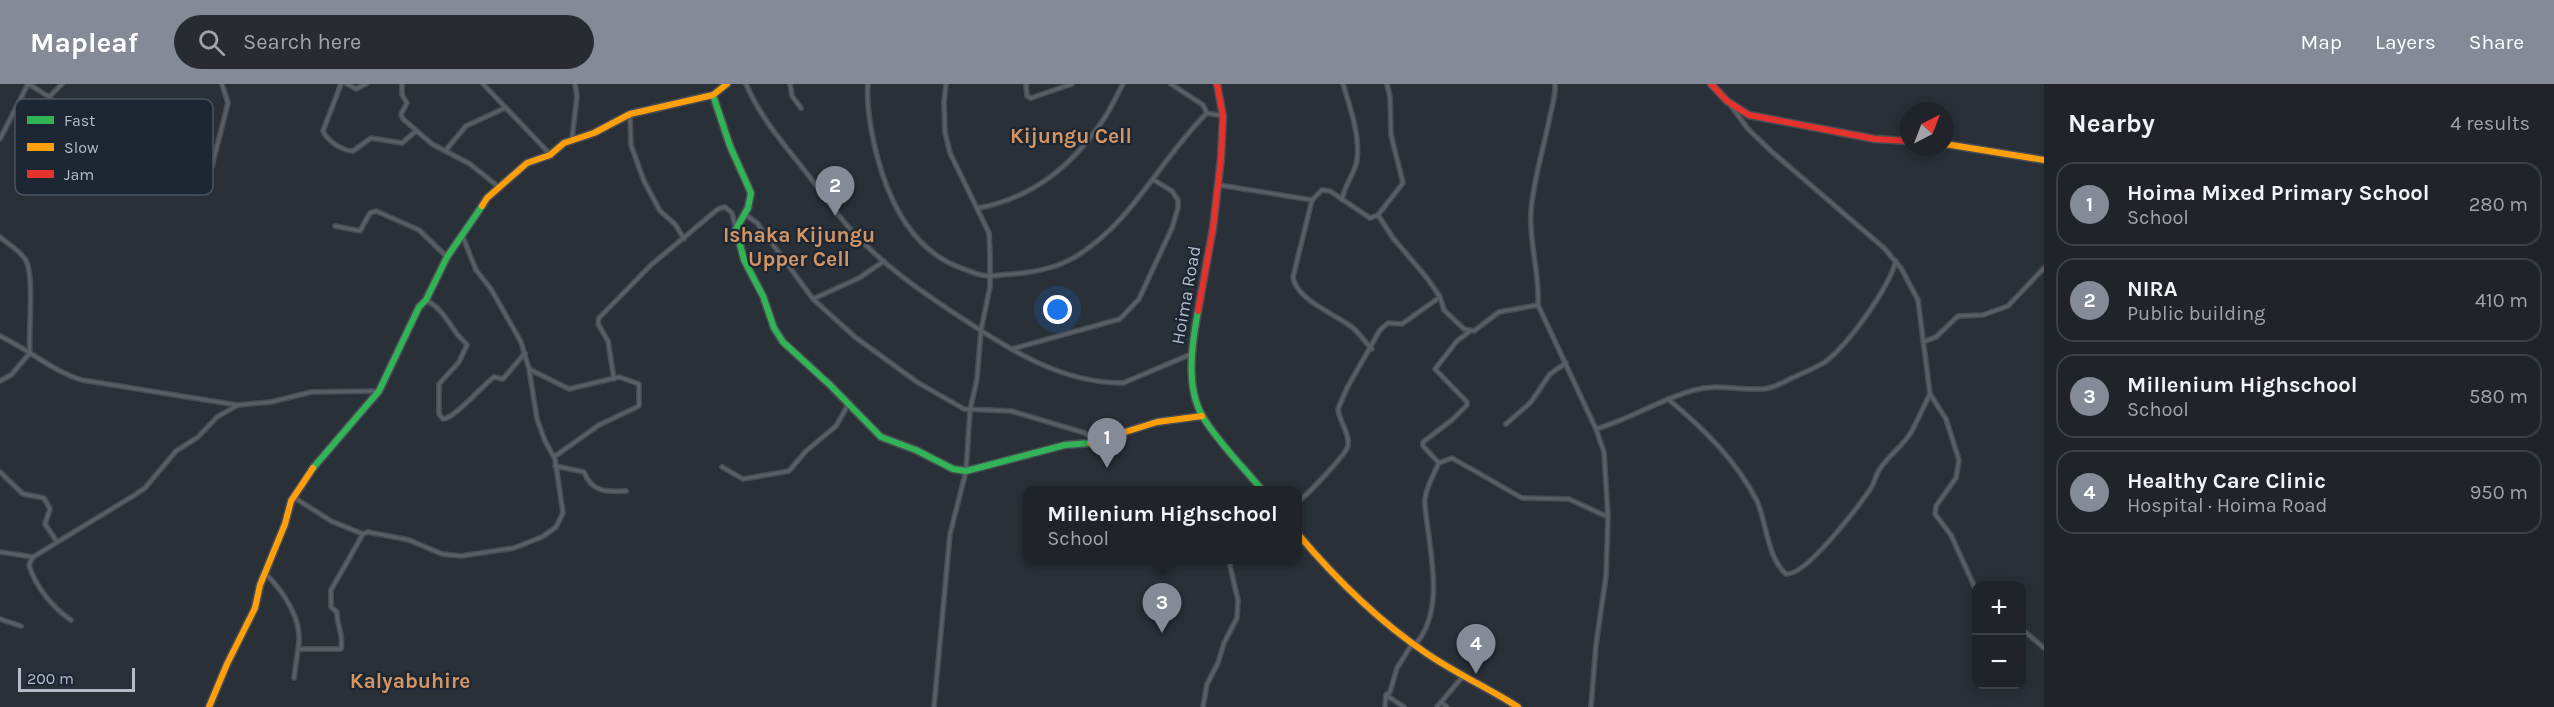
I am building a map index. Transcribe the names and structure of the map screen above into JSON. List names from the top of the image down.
{
  "streets": {
    "street": ["Hoima Road"]
  },
  "districts": ["Kijungu Cell", "Ishaka Kijungu Upper Cell", "Kalyabuhire"],
  "legend": ["Fast", "Slow", "Jam"],
  "scale_bar": "200 m",
  "north": "top right",
  "page": {
    "header": "Mapleaf",
    "search": "Search here",
    "nav": ["Map", "Layers", "Share"],
    "heading": ["Nearby", "4 results"],
    "list": [
      {
        "mark": "1",
        "name": "Hoima Mixed Primary School",
        "note": "School",
        "value": "280 m"
      },
      {
        "mark": "2",
        "name": "NIRA",
        "note": "Public building",
        "value": "410 m"
      },
      {
        "mark": "3",
        "name": "Millenium Highschool",
        "note": "School",
        "value": "580 m"
      },
      {
        "mark": "4",
        "name": "Healthy Care Clinic",
        "note": "Hospital · Hoima Road",
        "value": "950 m"
      }
    ],
    "pins": [
      "2",
      "1",
      "3",
      "4"
    ],
    "popup": ["Millenium Highschool", "School"],
    "map_buttons": ["+", "−"],
    "scale": "200 m"
  }
}
